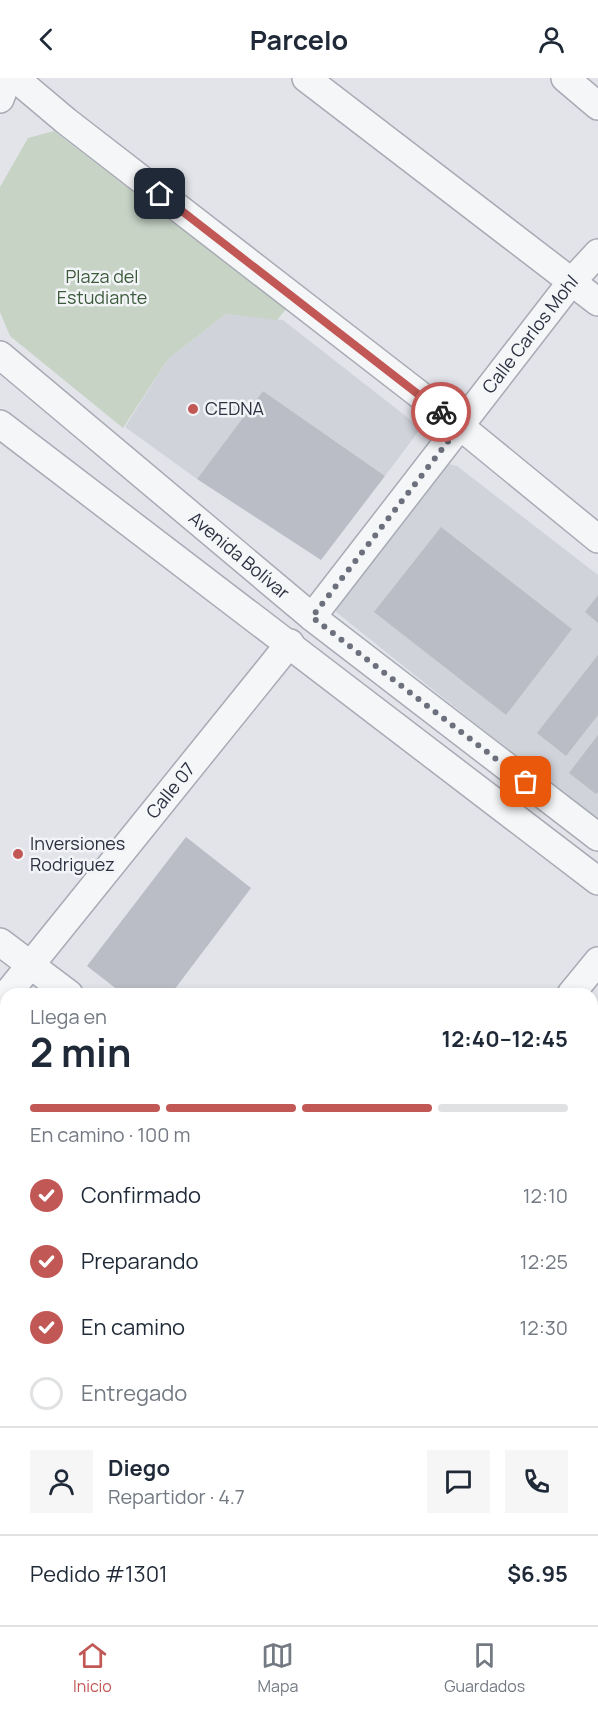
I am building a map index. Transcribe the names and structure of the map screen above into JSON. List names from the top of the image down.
{
  "streets": {
    "street": ["Calle Carlos Mohl", "Avenida Bolívar", "Calle 07"]
  },
  "crossings": [
    ["Calle Carlos Mohl", "Avenida Bolívar"],
    ["Avenida Bolívar", "Calle 07"]
  ],
  "parks": ["Plaza del Estudiante"],
  "places": ["CEDNA", "Inversiones Rodriguez"],
  "page": {
    "header": "Parcelo",
    "heading": ["2 min", "Llega en", "12:40–12:45"],
    "panel": [
      "Diego",
      "Repartidor · 4.7",
      "Pedido #1301",
      "$6.95"
    ],
    "bar": "En camino · 100 m",
    "list": [
      ["Confirmado", "12:10"],
      ["Preparando", "12:25"],
      ["En camino", "12:30"],
      "Entregado"
    ],
    "tabs": ["Inicio", "Mapa", "Guardados"]
  }
}
